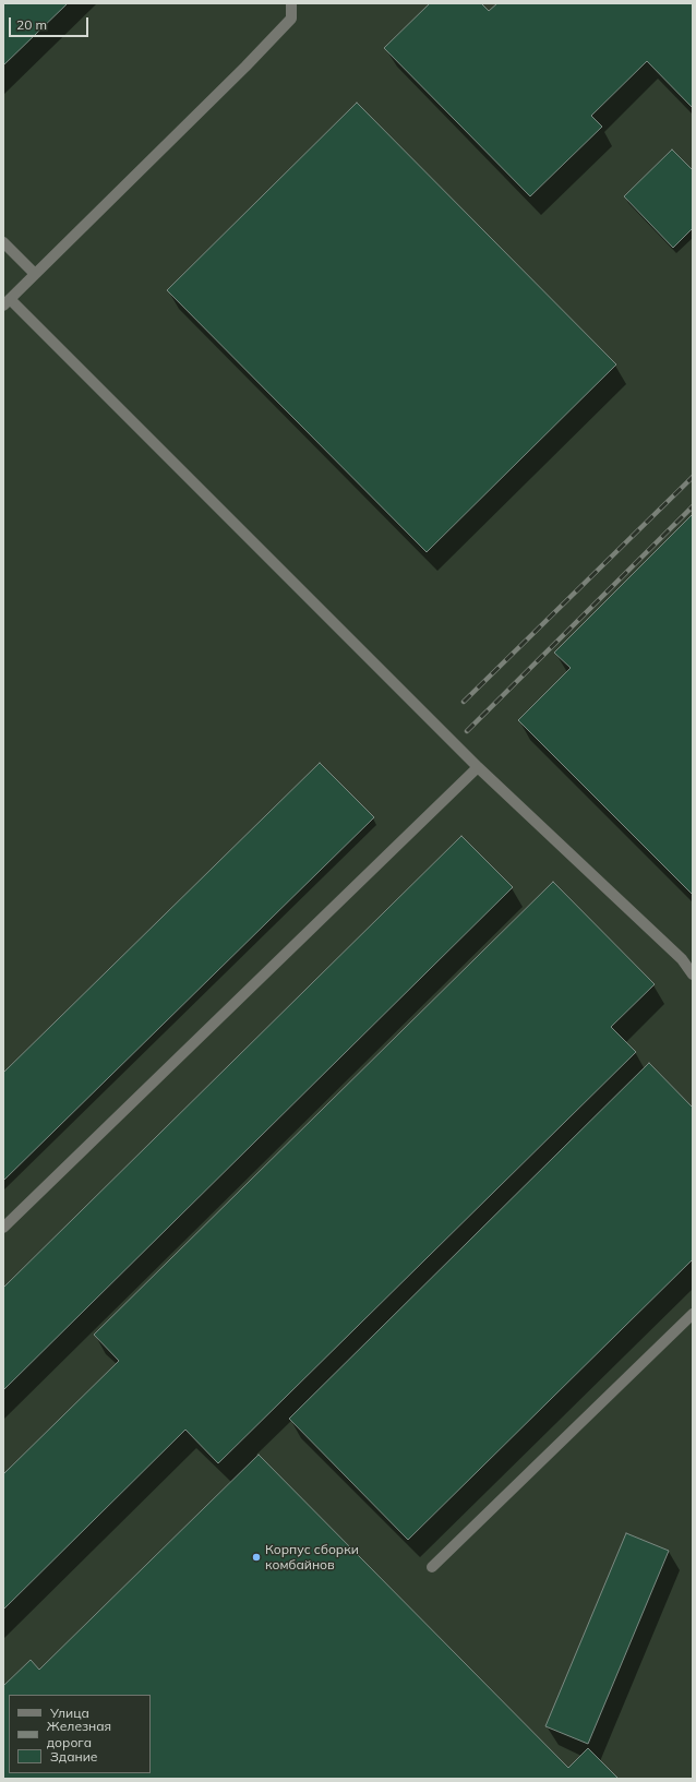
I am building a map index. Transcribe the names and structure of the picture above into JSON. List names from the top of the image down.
{
  "places": ["Корпус сборки комбайнов"],
  "legend": ["Улица", "Железная дорога", "Здание"],
  "scale_bar": "20 m"
}
